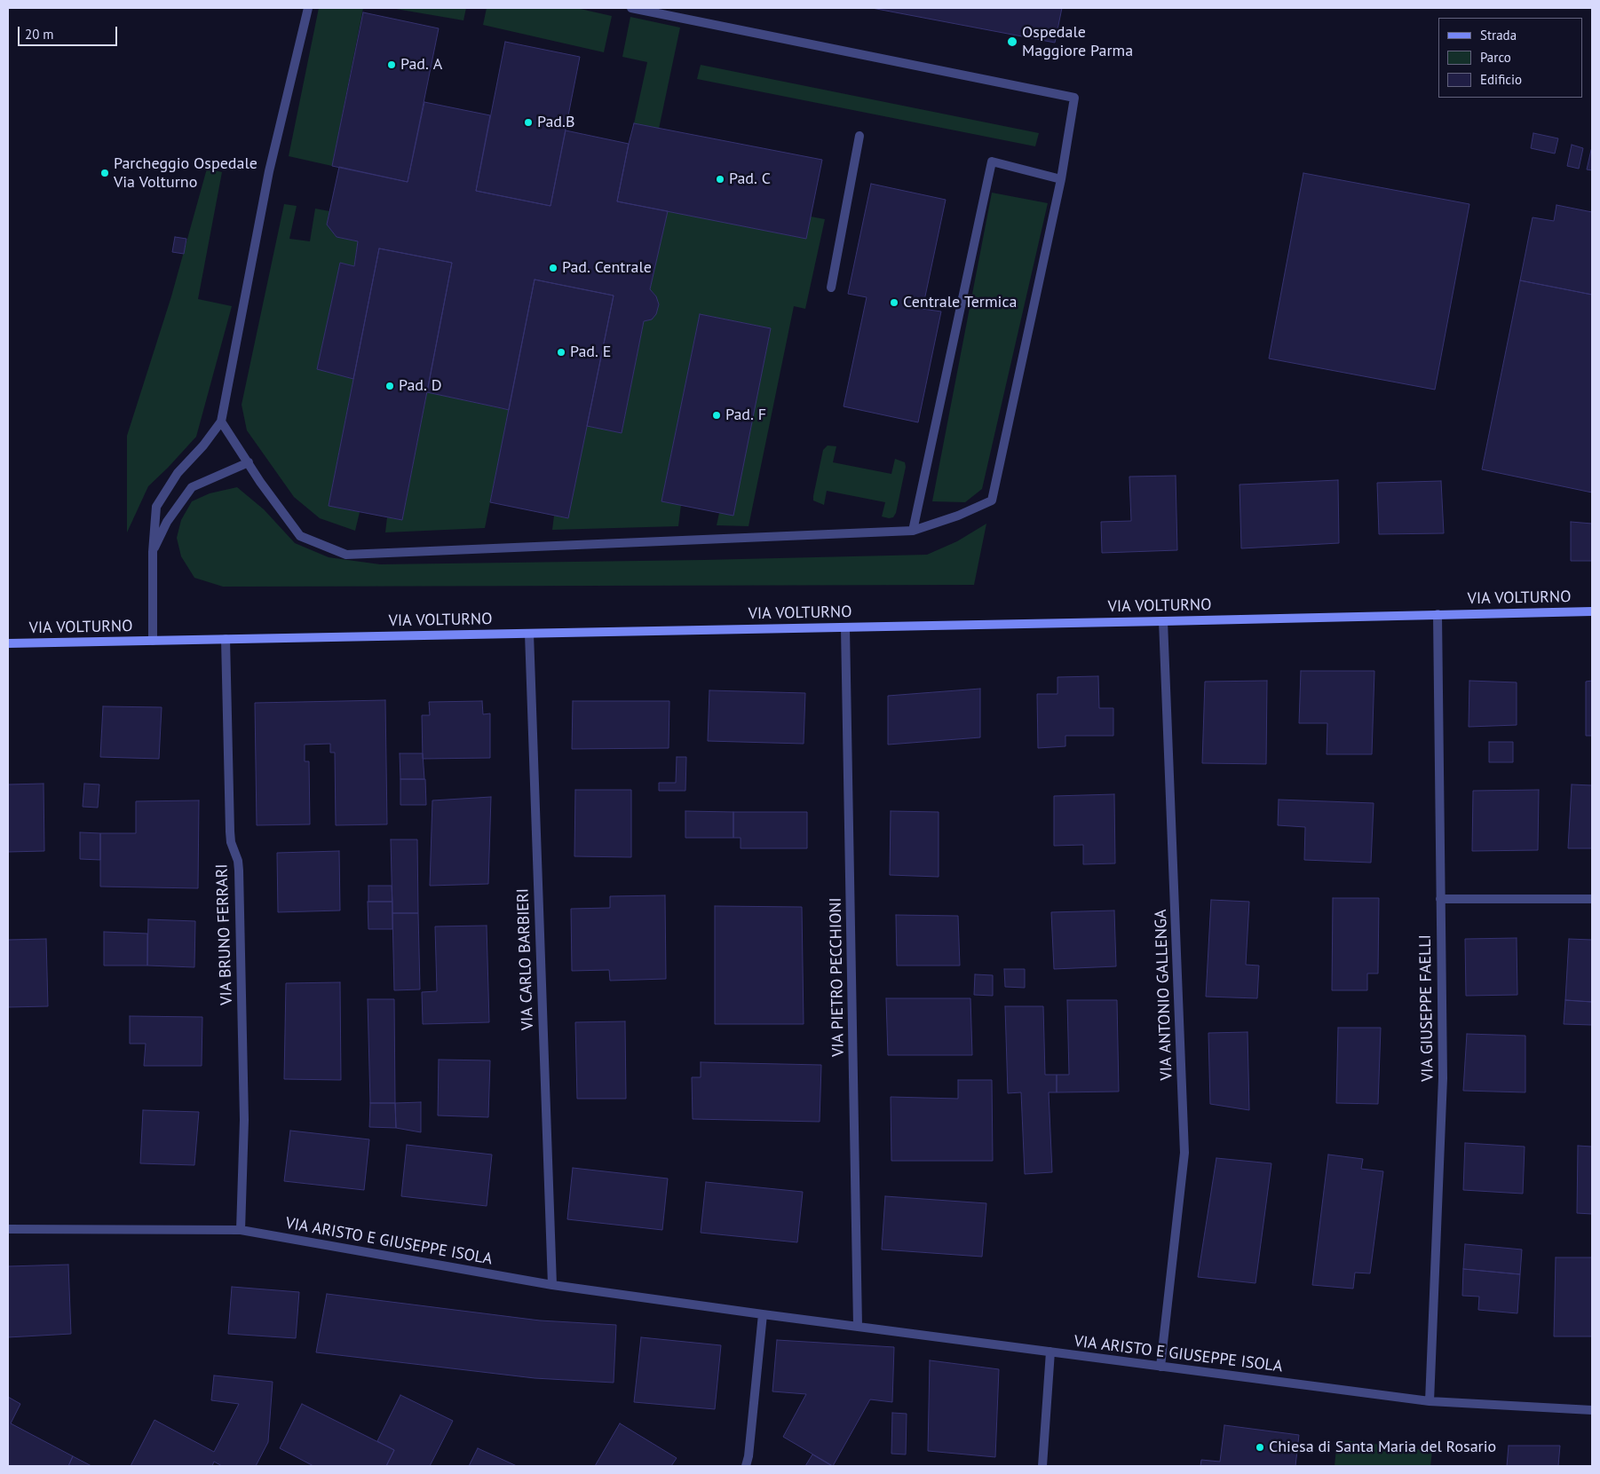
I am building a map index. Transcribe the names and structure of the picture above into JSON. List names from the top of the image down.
{
  "streets": {
    "street": [
      "VIA VOLTURNO",
      "VIA BRUNO FERRARI",
      "VIA CARLO BARBIERI",
      "VIA PIETRO PECCHIONI",
      "VIA ANTONIO GALLENGA",
      "VIA GIUSEPPE FAELLI",
      "VIA ARISTO E GIUSEPPE ISOLA"
    ]
  },
  "crossings": [
    ["VIA VOLTURNO", "VIA BRUNO FERRARI"],
    ["VIA VOLTURNO", "VIA CARLO BARBIERI"],
    ["VIA VOLTURNO", "VIA PIETRO PECCHIONI"],
    ["VIA VOLTURNO", "VIA ANTONIO GALLENGA"],
    ["VIA VOLTURNO", "VIA GIUSEPPE FAELLI"],
    ["VIA BRUNO FERRARI", "VIA ARISTO E GIUSEPPE ISOLA"],
    ["VIA CARLO BARBIERI", "VIA ARISTO E GIUSEPPE ISOLA"],
    ["VIA PIETRO PECCHIONI", "VIA ARISTO E GIUSEPPE ISOLA"],
    ["VIA ANTONIO GALLENGA", "VIA ARISTO E GIUSEPPE ISOLA"],
    ["VIA GIUSEPPE FAELLI", "VIA ARISTO E GIUSEPPE ISOLA"]
  ],
  "places": [
    "Ospedale Maggiore Parma",
    "Pad. A",
    "Pad.B",
    "Parcheggio Ospedale Via Volturno",
    "Pad. C",
    "Pad. Centrale",
    "Centrale Termica",
    "Pad. E",
    "Pad. D",
    "Pad. F",
    "Chiesa di Santa Maria del Rosario"
  ],
  "legend": ["Strada", "Parco", "Edificio"],
  "scale_bar": "20 m"
}
